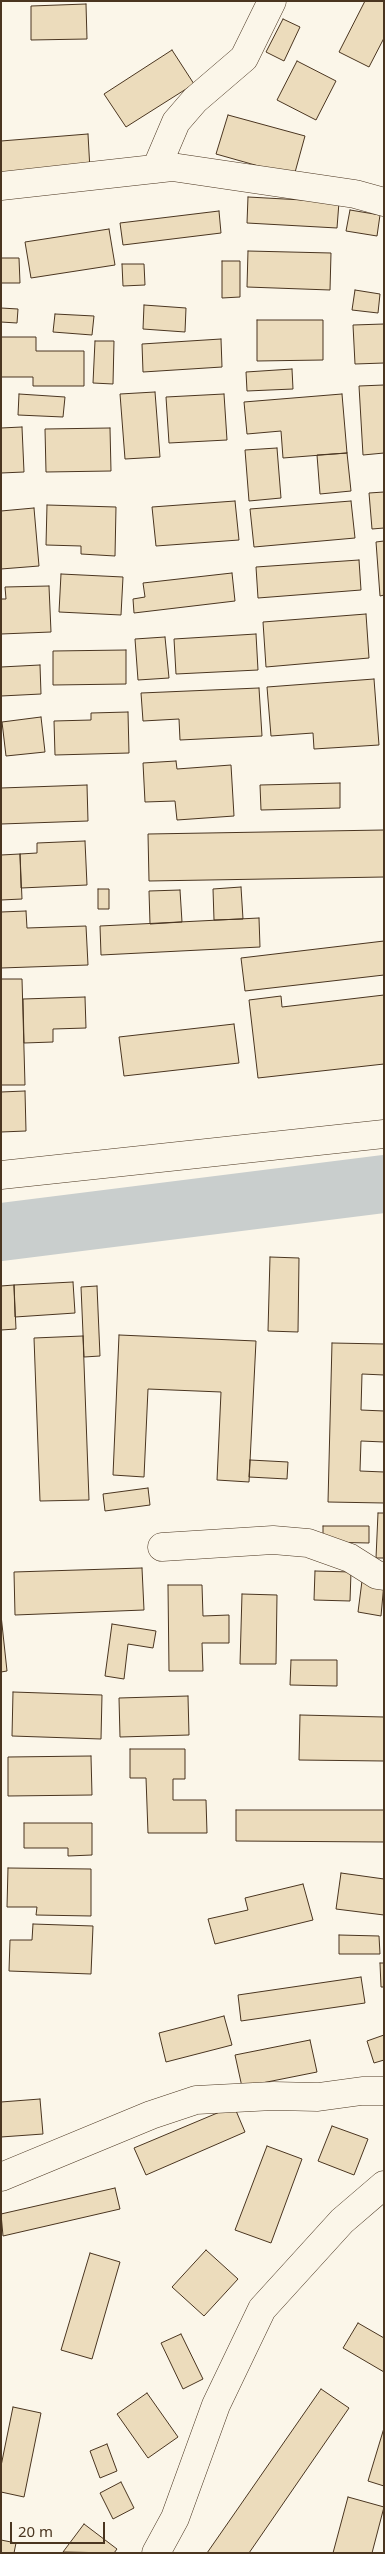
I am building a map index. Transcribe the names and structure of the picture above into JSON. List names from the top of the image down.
{
  "scale_bar": "20 m"
}
